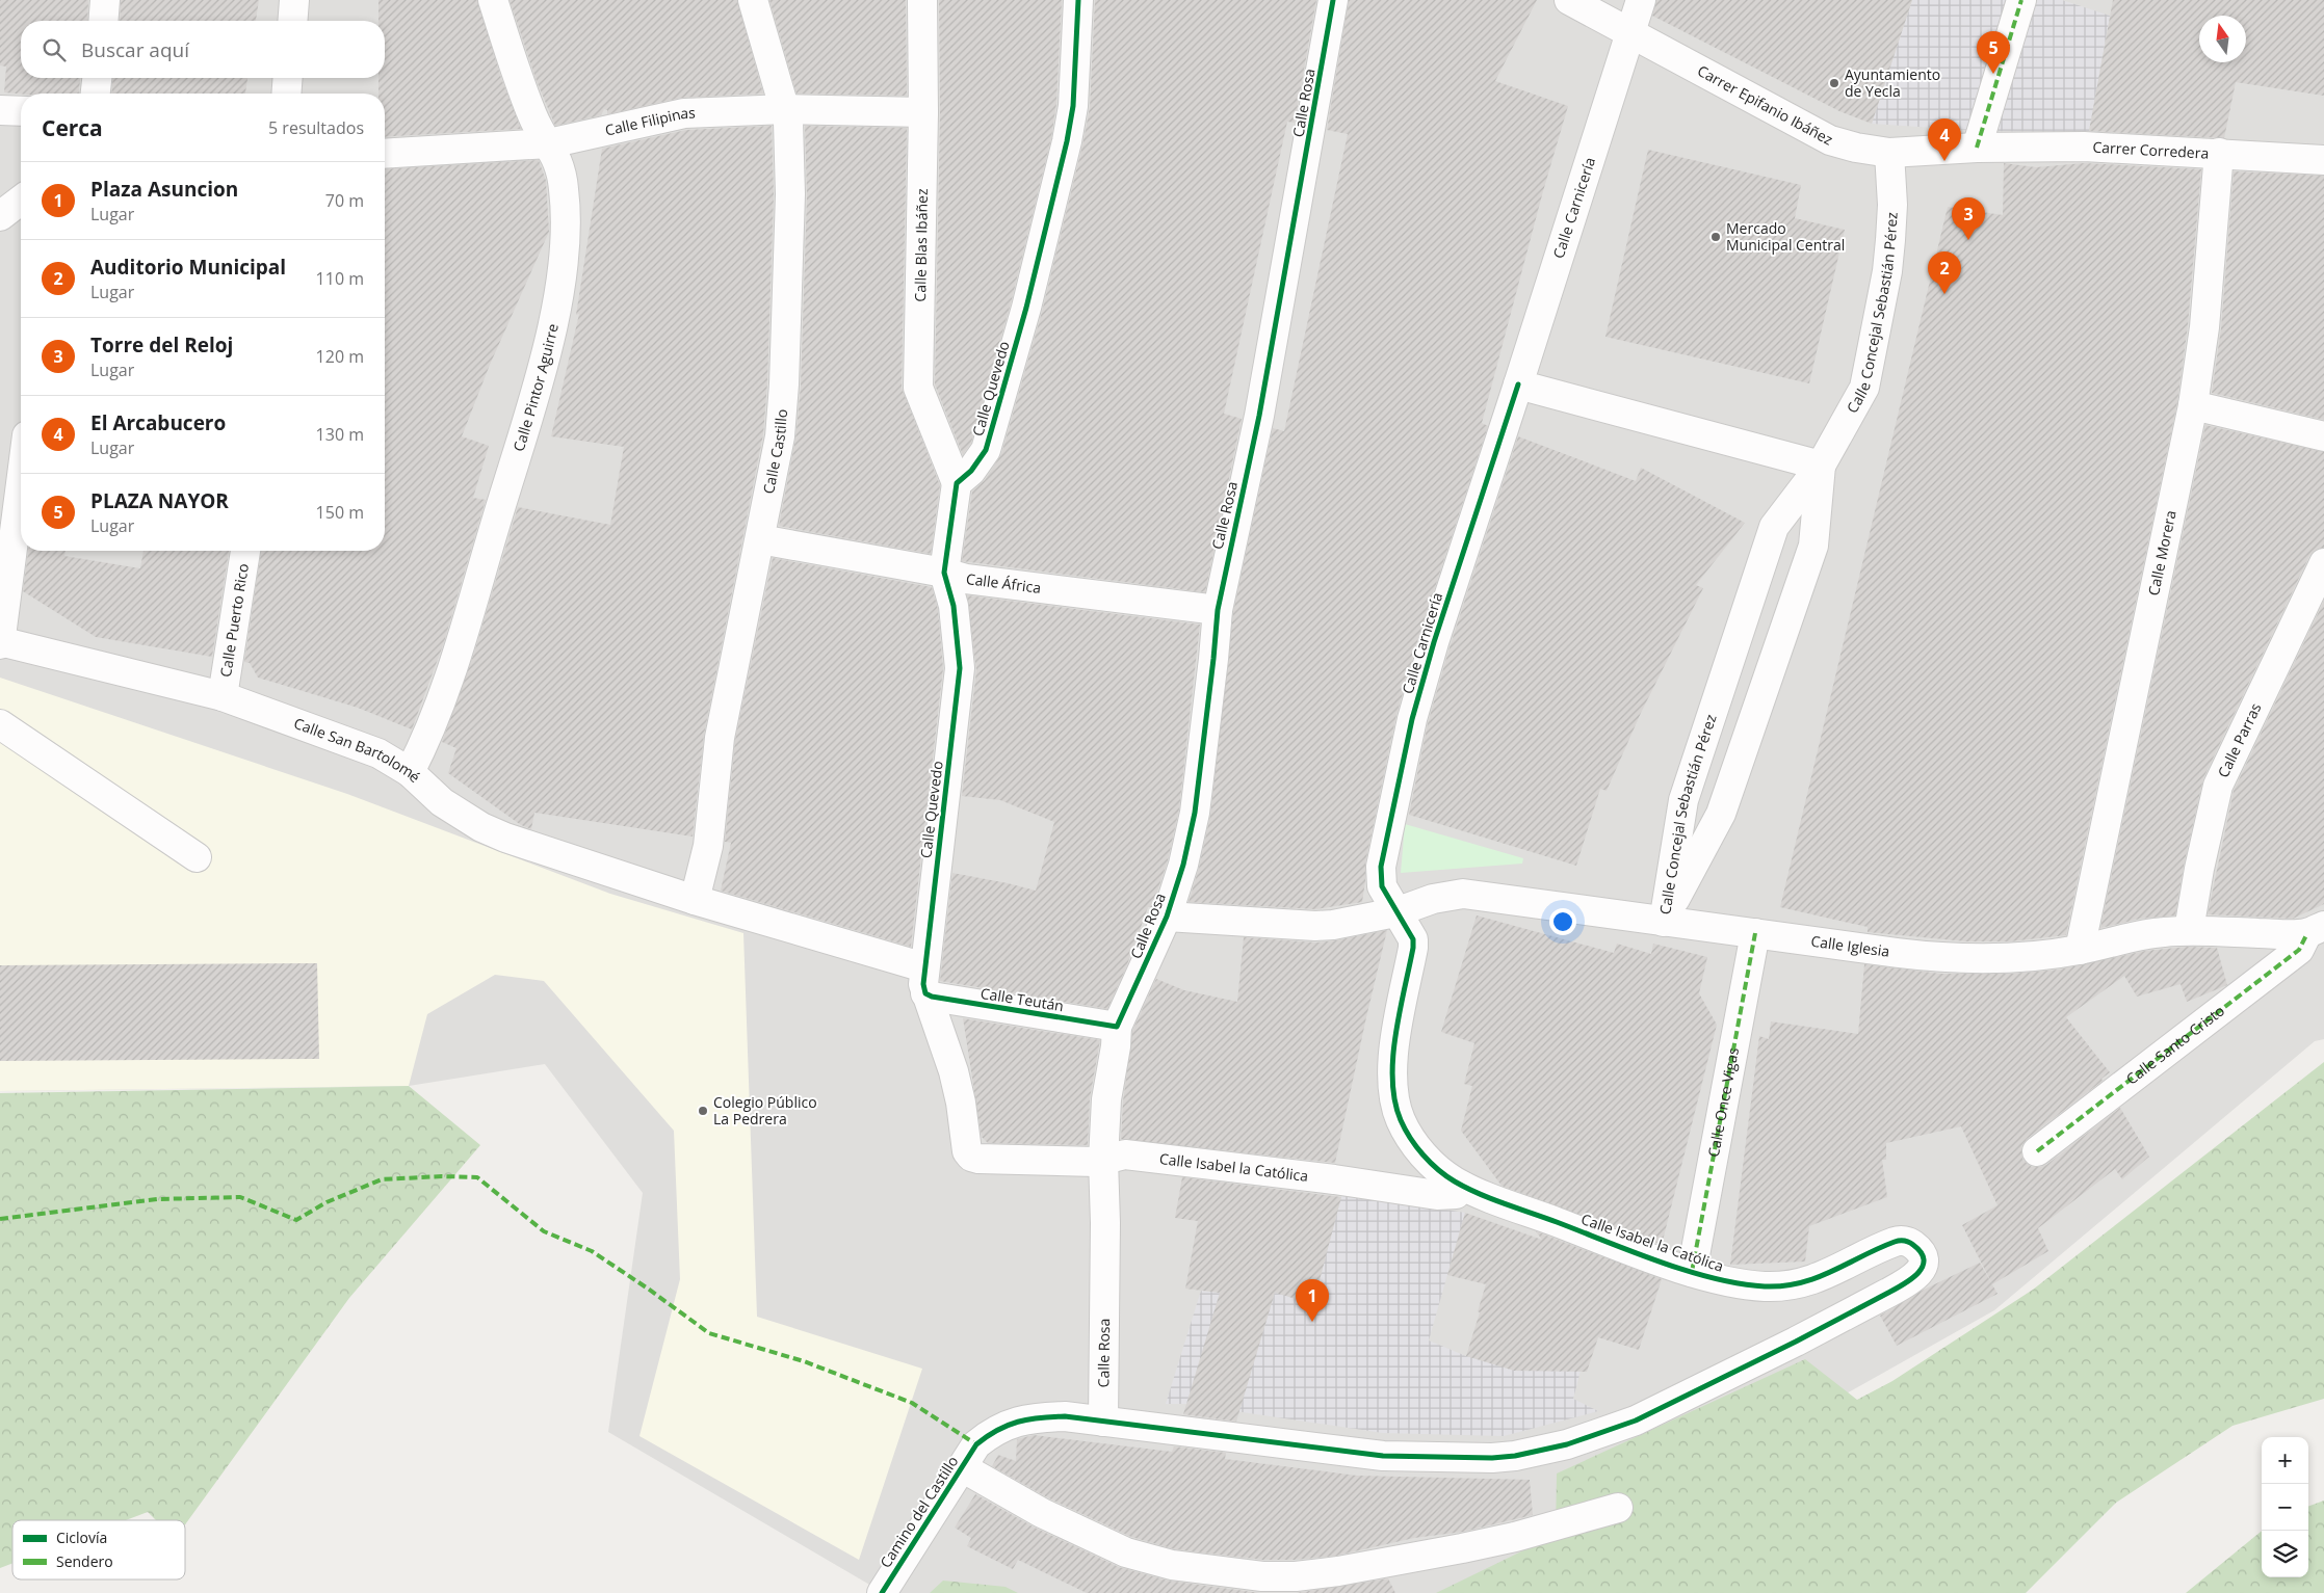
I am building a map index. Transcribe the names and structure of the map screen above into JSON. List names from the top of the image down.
{
  "streets": {
    "street": [
      "Calle Rosa",
      "Carrer Epifanio Ibáñez",
      "Calle Filipinas",
      "Carrer Corredera",
      "Calle Carnicería",
      "Calle Blas Ibáñez",
      "Calle Concejal Sebastián Pérez",
      "Calle Pintor Aguirre",
      "Calle Quevedo",
      "Calle Castillo",
      "Calle Morera",
      "Calle África",
      "Calle Puerto Rico",
      "Calle Parras",
      "Calle San Bartolomé",
      "Calle Iglesia",
      "Calle Teután",
      "Calle Santo Cristo",
      "Calle Once Vigas",
      "Calle Isabel la Católica",
      "Camino del Castillo"
    ]
  },
  "crossings": [
    ["Calle Rosa", "Calle África"],
    ["Calle Rosa", "Calle Iglesia"],
    ["Calle Rosa", "Calle Teután"],
    ["Calle Rosa", "Calle Isabel la Católica"],
    ["Carrer Epifanio Ibáñez", "Carrer Corredera"],
    ["Carrer Epifanio Ibáñez", "Calle Carnicería"],
    ["Carrer Epifanio Ibáñez", "Calle Concejal Sebastián Pérez"],
    ["Calle Filipinas", "Calle Blas Ibáñez"],
    ["Calle Filipinas", "Calle Pintor Aguirre"],
    ["Calle Filipinas", "Calle Castillo"],
    ["Carrer Corredera", "Calle Morera"],
    ["Calle Carnicería", "Calle Iglesia"],
    ["Calle Carnicería", "Calle Isabel la Católica"],
    ["Calle Blas Ibáñez", "Calle Quevedo"],
    ["Calle Concejal Sebastián Pérez", "Calle Iglesia"],
    ["Calle Pintor Aguirre", "Calle San Bartolomé"],
    ["Calle Quevedo", "Calle África"],
    ["Calle Quevedo", "Calle Teután"],
    ["Calle Quevedo", "Calle Isabel la Católica"],
    ["Calle Castillo", "Calle África"],
    ["Calle Castillo", "Calle San Bartolomé"],
    ["Calle Castillo", "Calle Teután"],
    ["Calle Morera", "Calle Iglesia"],
    ["Calle Puerto Rico", "Calle San Bartolomé"],
    ["Calle Parras", "Calle Iglesia"],
    ["Calle San Bartolomé", "Calle Teután"],
    ["Calle Iglesia", "Calle Santo Cristo"],
    ["Calle Iglesia", "Calle Once Vigas"],
    ["Calle Teután", "Calle Isabel la Católica"],
    ["Calle Once Vigas", "Calle Isabel la Católica"]
  ],
  "places": ["Ayuntamiento de Yecla", "Mercado Municipal Central", "Colegio Público La Pedrera"],
  "legend": ["Ciclovía", "Sendero"],
  "north": "top",
  "page": {
    "search": "Buscar aquí",
    "pins": [
      "5",
      "4",
      "3",
      "2",
      "1"
    ],
    "heading": ["Cerca", "5 resultados"],
    "list": [
      {
        "mark": "1",
        "name": "Plaza Asuncion",
        "note": "Lugar",
        "value": "70 m"
      },
      {
        "mark": "2",
        "name": "Auditorio Municipal",
        "note": "Lugar",
        "value": "110 m"
      },
      {
        "mark": "3",
        "name": "Torre del Reloj",
        "note": "Lugar",
        "value": "120 m"
      },
      {
        "mark": "4",
        "name": "El Arcabucero",
        "note": "Lugar",
        "value": "130 m"
      },
      {
        "mark": "5",
        "name": "PLAZA NAYOR",
        "note": "Lugar",
        "value": "150 m"
      }
    ],
    "map_buttons": ["+", "−"]
  }
}
